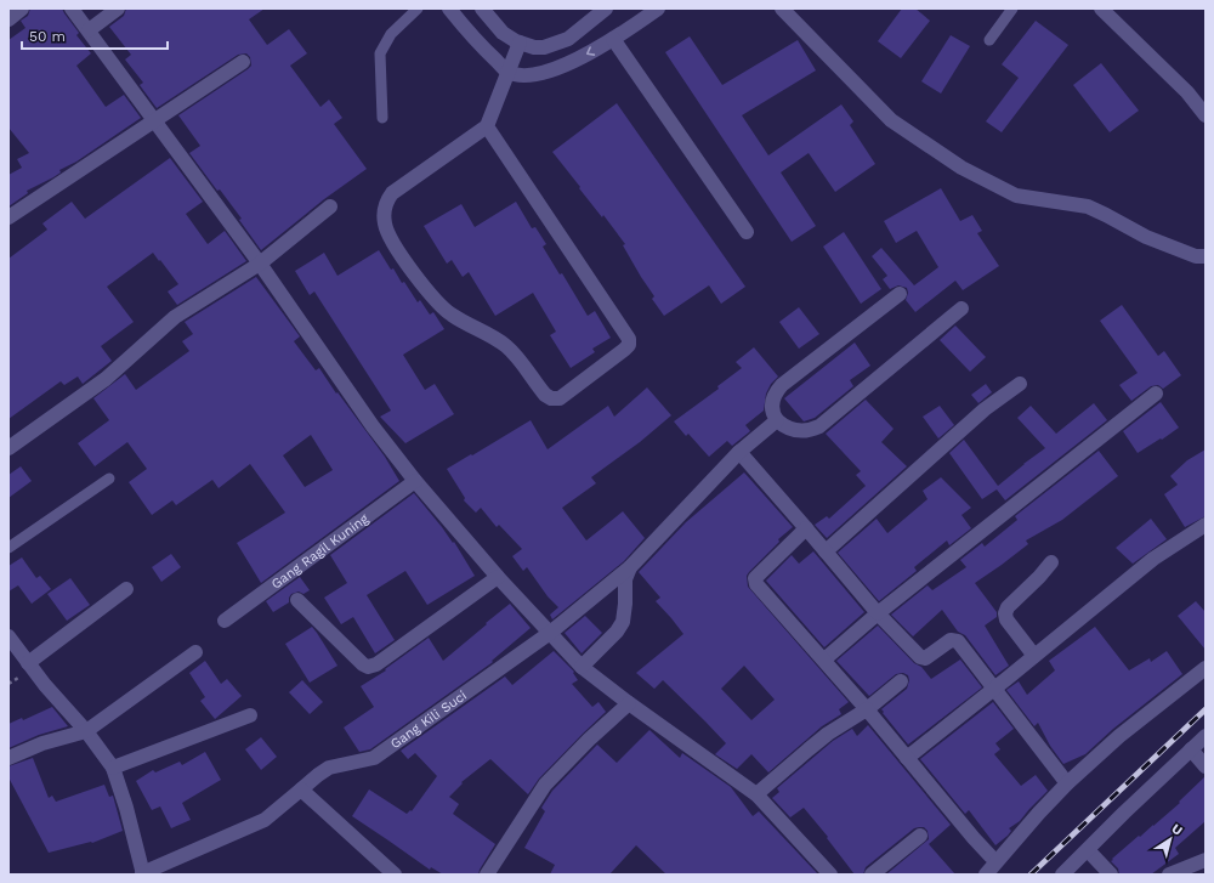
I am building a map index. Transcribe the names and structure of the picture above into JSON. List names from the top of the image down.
{
  "streets": {
    "street": ["Gang Ragil Kuning", "Gang Kili Suci"]
  },
  "scale_bar": "50 m",
  "north": "top right"
}
